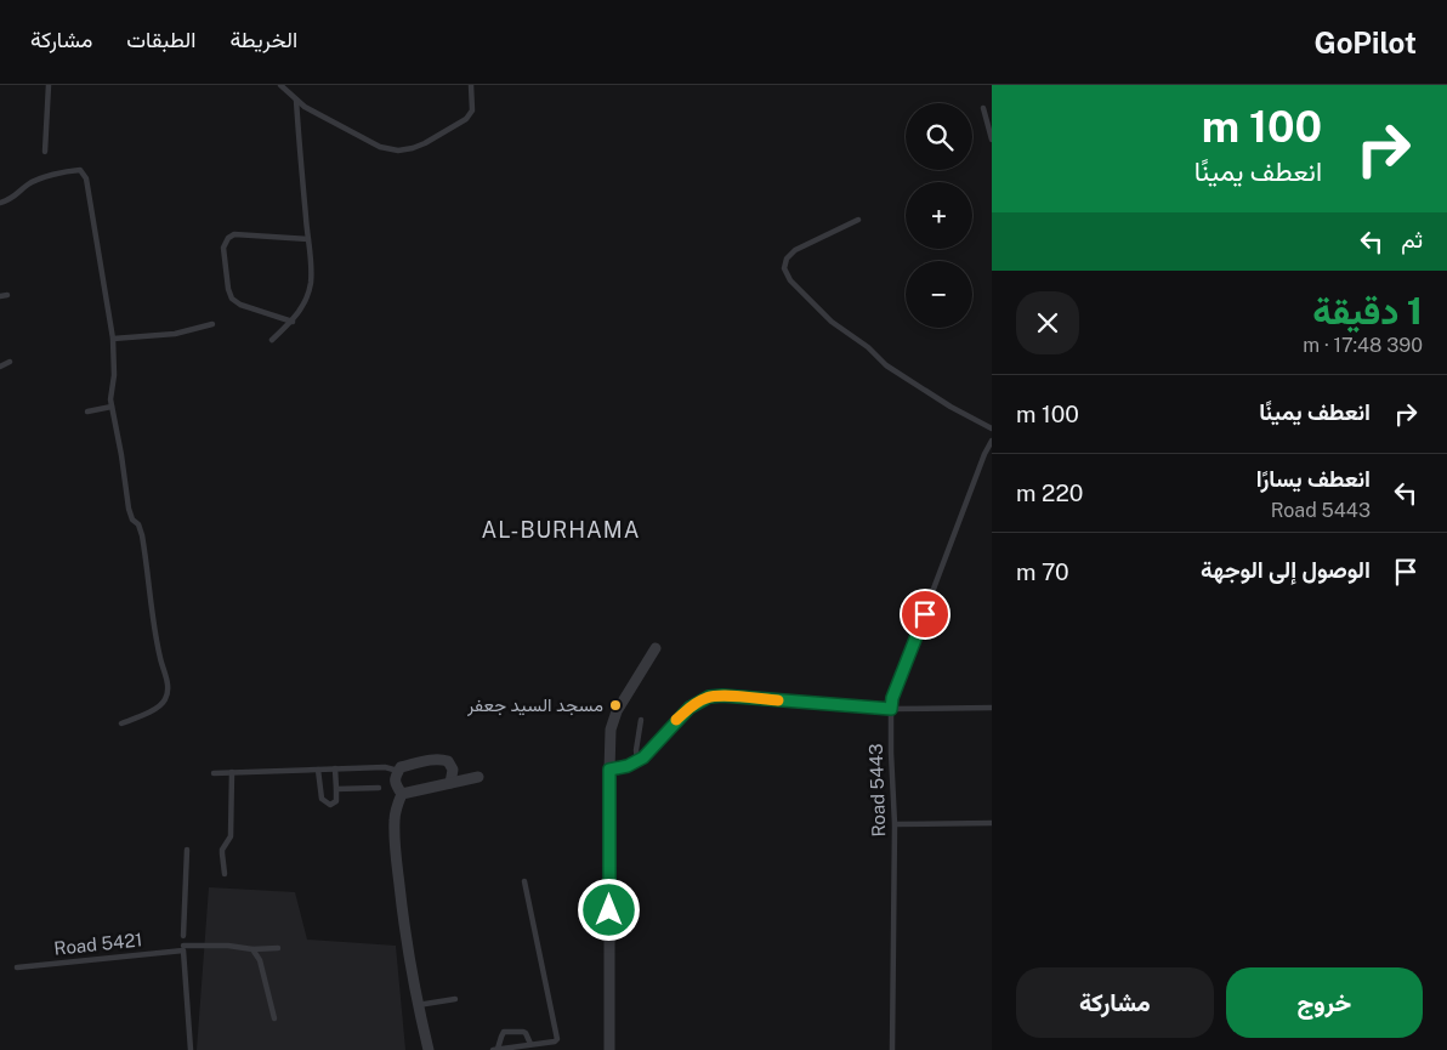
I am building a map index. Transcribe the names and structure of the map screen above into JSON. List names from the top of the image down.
{
  "streets": {
    "lane": ["Road 5443", "Road 5421"]
  },
  "districts": ["AL-BURHAMA"],
  "places": ["مسجد السيد جعفر"],
  "page": {
    "header": "GoPilot",
    "nav": ["الخريطة", "الطبقات", "مشاركة"],
    "turn": ["100 m", "انعطف يمينًا"],
    "map_buttons": ["+", "−"],
    "then": "ثم",
    "heading": ["1 دقيقة", "390 m · 17:48"],
    "list": [
      {
        "name": "انعطف يمينًا",
        "value": "100 m"
      },
      {
        "name": "انعطف يسارًا",
        "note": "Road 5443",
        "value": "220 m"
      },
      {
        "name": "الوصول إلى الوجهة",
        "value": "70 m"
      }
    ],
    "buttons": ["خروج", "مشاركة"]
  }
}
